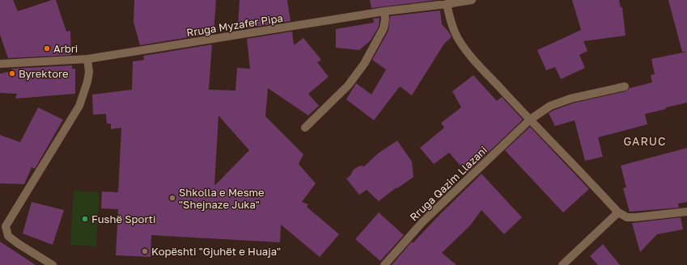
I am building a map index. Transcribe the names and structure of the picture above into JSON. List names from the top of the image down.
{
  "streets": {
    "street": ["Rruga Myzafer Pipa", "Rruga Qazim Llazani"]
  },
  "districts": ["GARUC"],
  "places": [
    "Arbri",
    "Byrektore",
    "Shkolla e Mesme \"Shejnaze Juka\"",
    "Fushë Sporti",
    "Kopështi \"Gjuhët e Huaja\""
  ]
}
